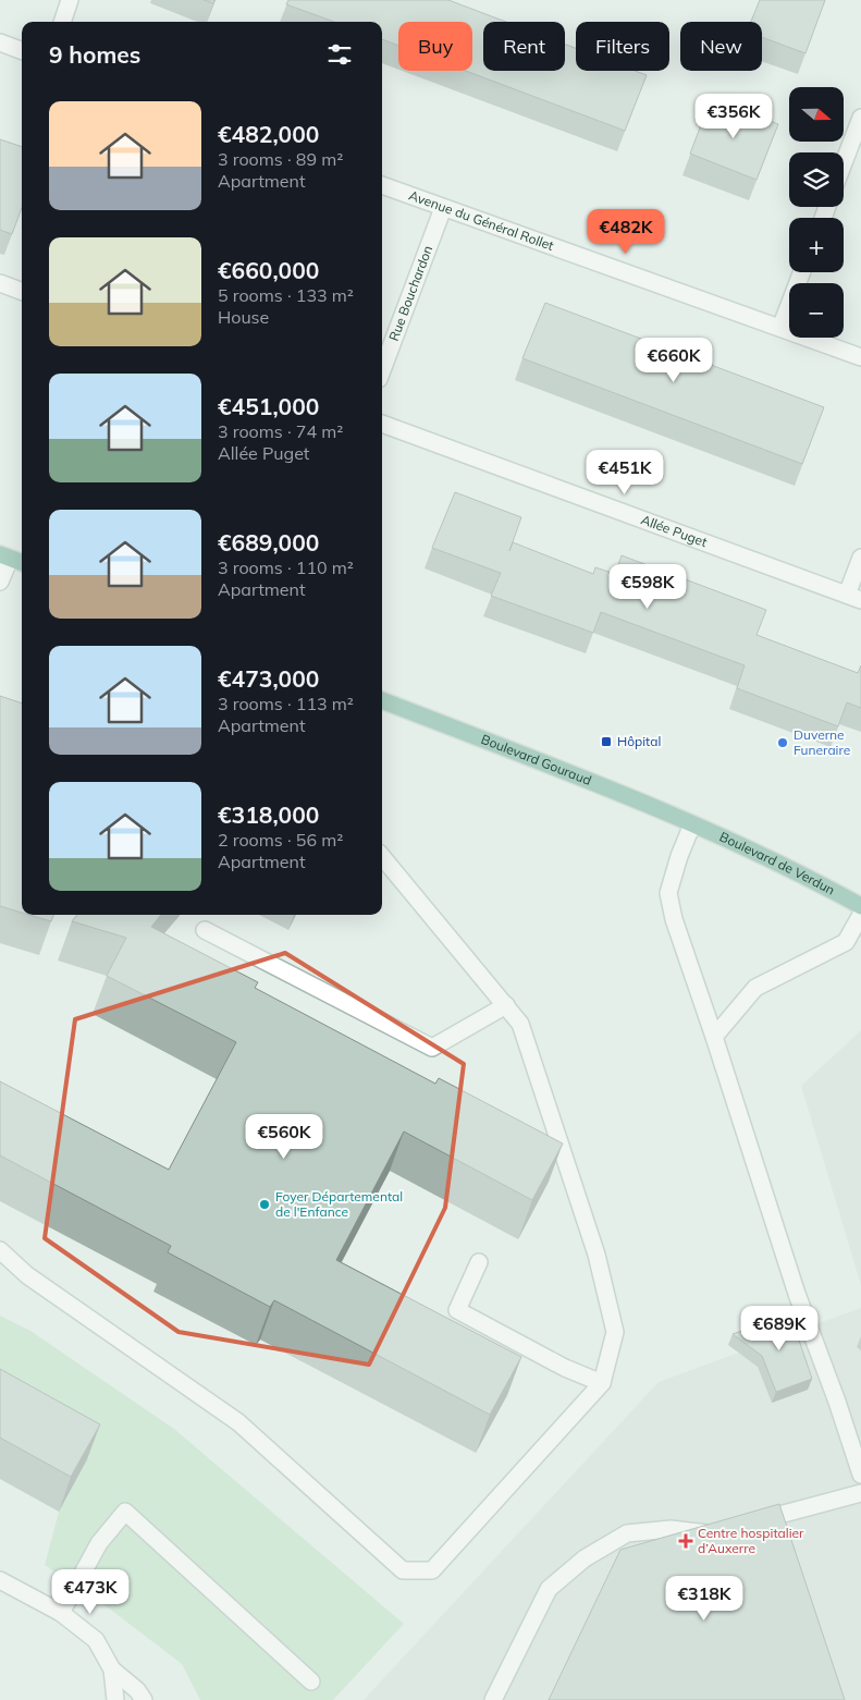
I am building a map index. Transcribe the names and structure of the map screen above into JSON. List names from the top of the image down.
{
  "streets": {
    "main road": ["Boulevard Gouraud", "Boulevard de Verdun"],
    "street": ["Avenue du Général Rollet", "Rue Bouchardon", "Allée Puget"]
  },
  "crossings": [
    ["Avenue du Général Rollet", "Rue Bouchardon"],
    ["Boulevard Gouraud", "Boulevard de Verdun"]
  ],
  "places": {
    "transit": ["Hôpital"],
    "other": ["Duverne Funeraire", "Foyer Départemental de l'Enfance"],
    "health": ["Centre hospitalier d’Auxerre"]
  },
  "north": "right",
  "page": {
    "chip": [
      "Buy",
      "Rent",
      "Filters",
      "New"
    ],
    "heading": "9 homes",
    "map_buttons": ["+", "−"],
    "list": [
      {
        "name": "€482,000",
        "note": "3 rooms · 89 m² · Apartment"
      },
      {
        "name": "€660,000",
        "note": "5 rooms · 133 m² · House"
      },
      {
        "name": "€451,000",
        "note": "3 rooms · 74 m² · Allée Puget"
      },
      {
        "name": "€689,000",
        "note": "3 rooms · 110 m² · Apartment"
      },
      {
        "name": "€473,000",
        "note": "3 rooms · 113 m² · Apartment"
      },
      {
        "name": "€318,000",
        "note": "2 rooms · 56 m² · Apartment"
      }
    ],
    "price": [
      "€356K",
      "€482K",
      "€660K",
      "€451K",
      "€598K",
      "€560K",
      "€689K",
      "€473K",
      "€318K"
    ]
  }
}
